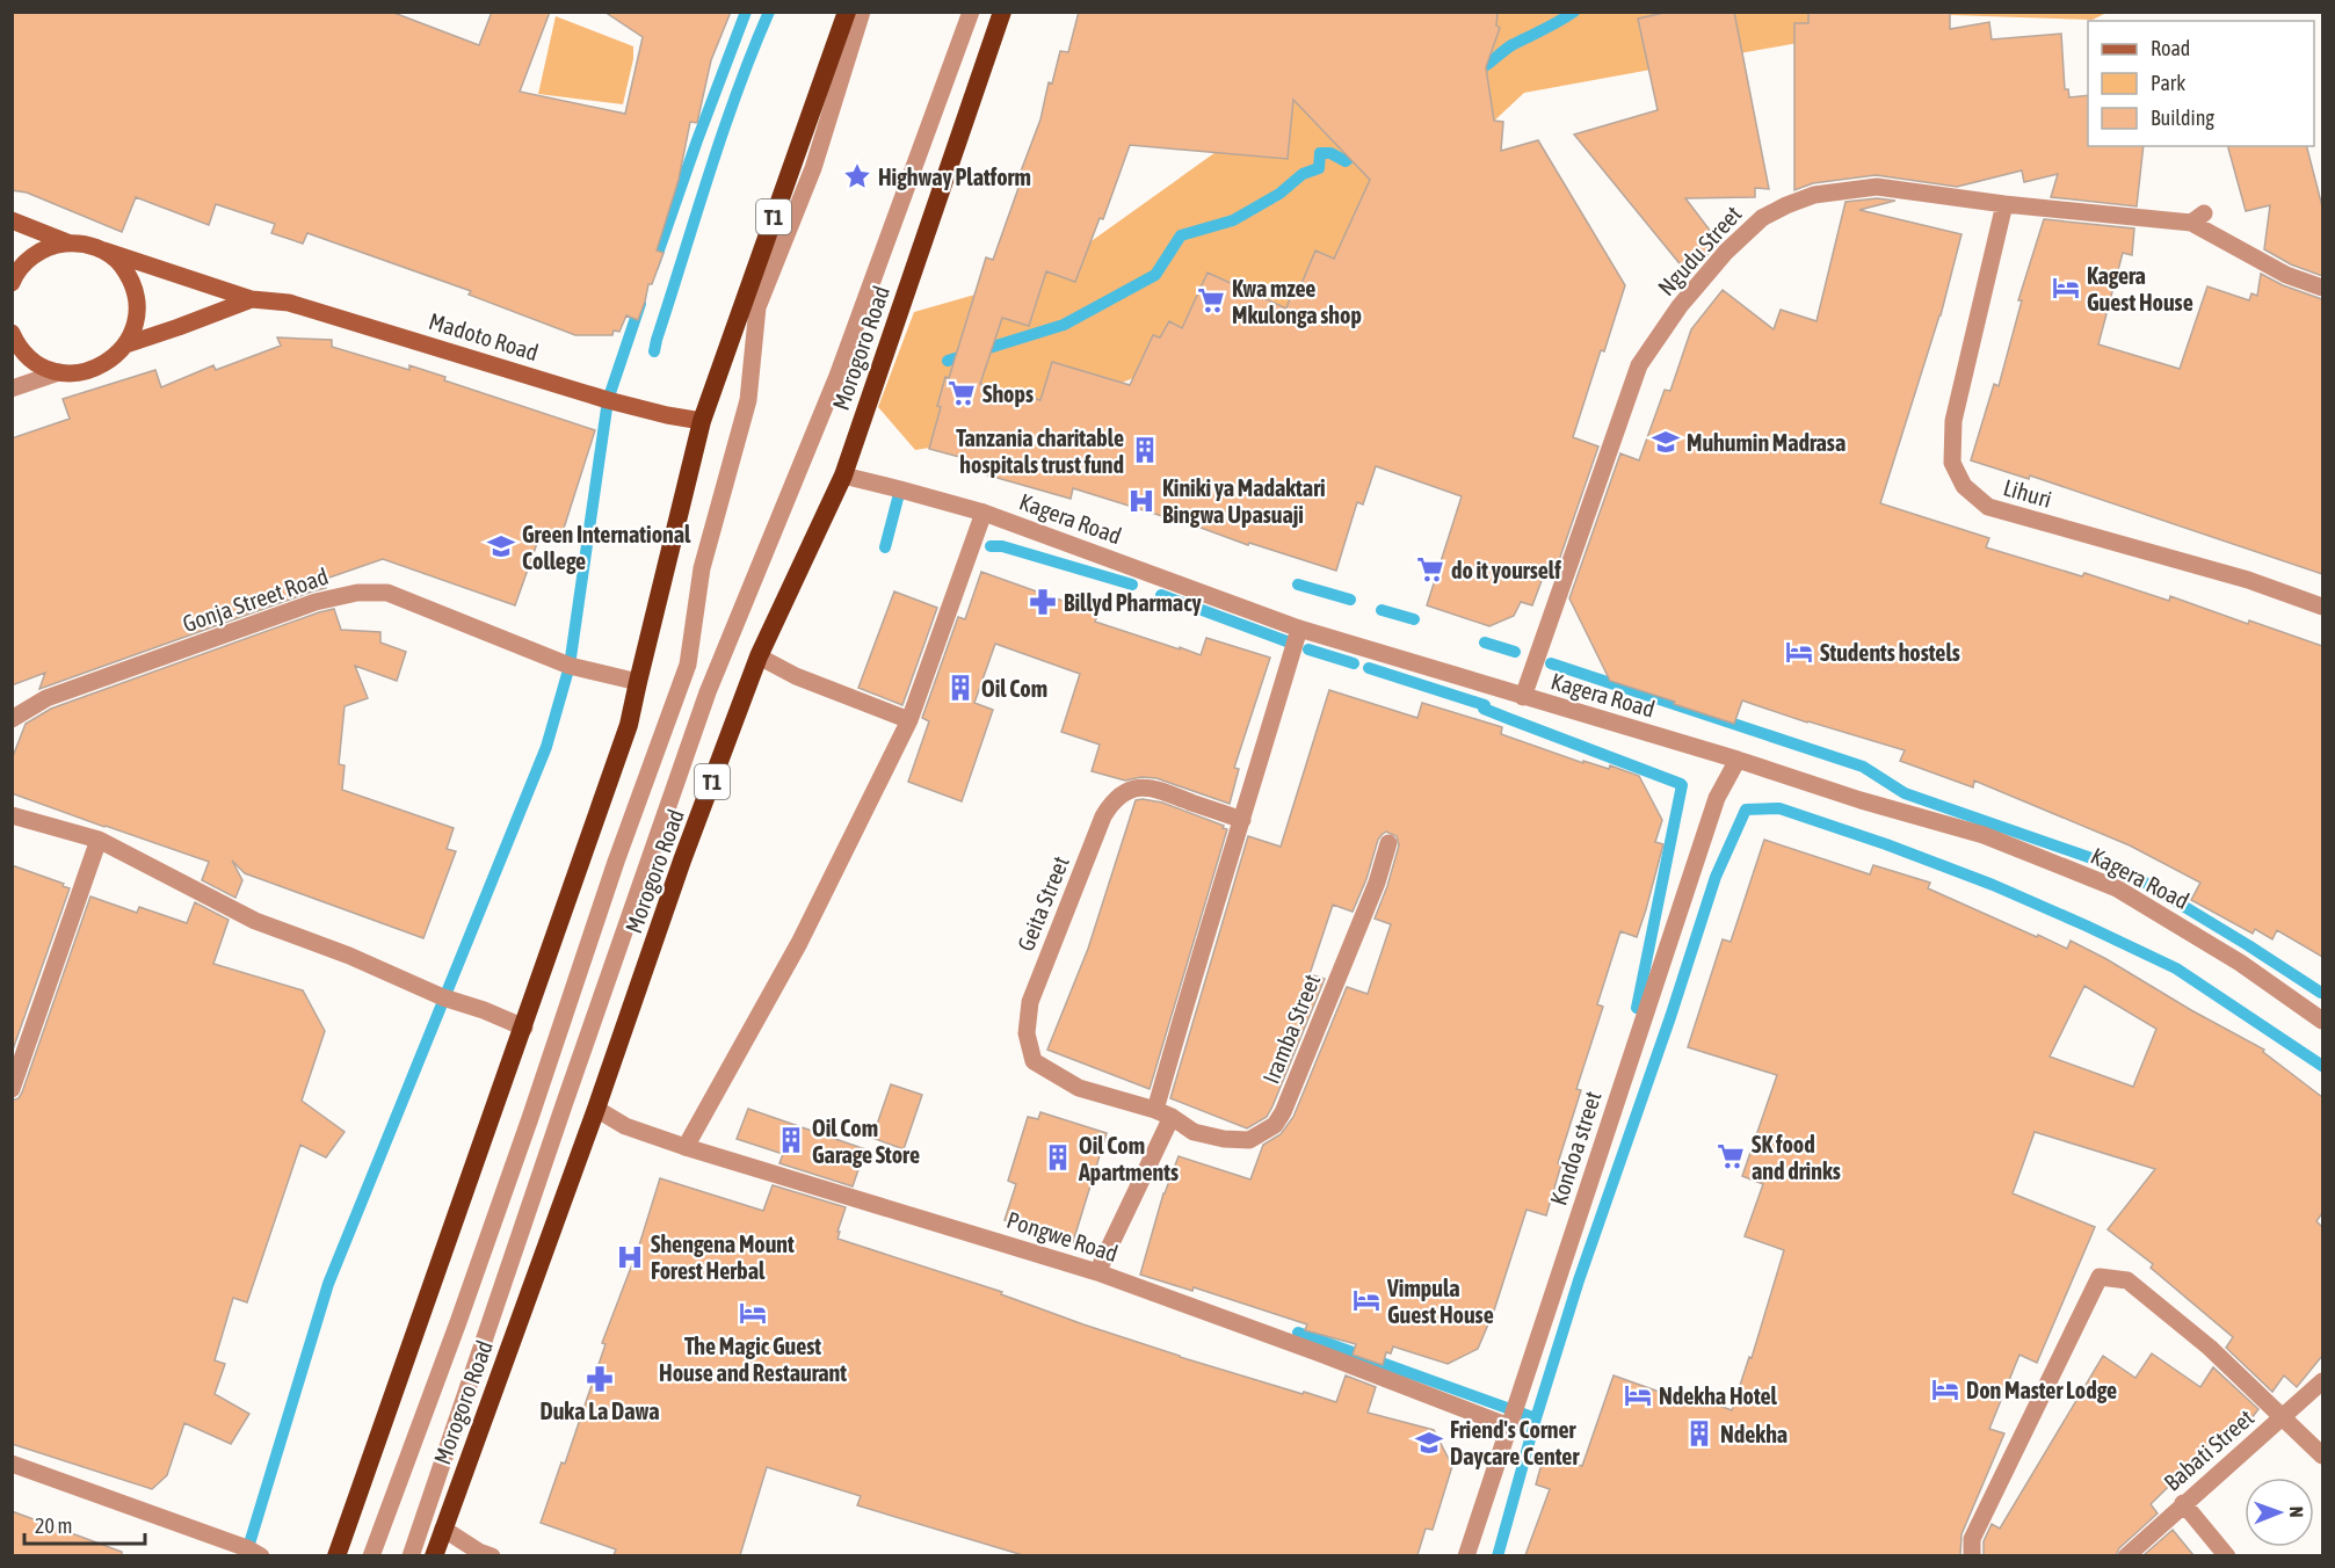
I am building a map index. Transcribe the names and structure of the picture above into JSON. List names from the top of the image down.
{
  "streets": {
    "highway": ["T1", "Morogoro Road"],
    "main road": ["Madoto Road"],
    "street": [
      "Ngudu Street",
      "Lihuri",
      "Kagera Road",
      "Gonja Street Road",
      "Geita Street",
      "Iramba Street",
      "Kondoa street",
      "Pongwe Road",
      "Babati Street"
    ]
  },
  "crossings": [
    ["T1", "Madoto Road"],
    ["T1", "Gonja Street Road"],
    ["Ngudu Street", "Lihuri"],
    ["Ngudu Street", "Kagera Road"],
    ["Morogoro Road", "Kagera Road"],
    ["Morogoro Road", "Pongwe Road"],
    ["Kagera Road", "Kondoa street"],
    ["Geita Street", "Iramba Street"],
    ["Kondoa street", "Pongwe Road"]
  ],
  "places": {
    "place": ["Highway Platform"],
    "hotel": [
      "Kagera Guest House",
      "Students hostels",
      "Vimpula Guest House",
      "The Magic Guest House and Restaurant",
      "Don Master Lodge",
      "Ndekha Hotel"
    ],
    "supermarket": [
      "Kwa mzee Mkulonga shop",
      "Shops",
      "do it yourself",
      "SK food and drinks"
    ],
    "school or university": ["Muhumin Madrasa", "Green International College", "Friend's Corner Daycare Center"],
    "building": [
      "Tanzania charitable hospitals trust fund",
      "Oil Com",
      "Oil Com Garage Store",
      "Oil Com Apartments",
      "Ndekha"
    ],
    "hospital": ["Kiniki ya Madaktari Bingwa Upasuaji", "Shengena Mount Forest Herbal"],
    "pharmacy": ["Billyd Pharmacy", "Duka La Dawa"]
  },
  "legend": ["Road", "Park", "Building"],
  "scale_bar": "20 m",
  "north": "right"
}
